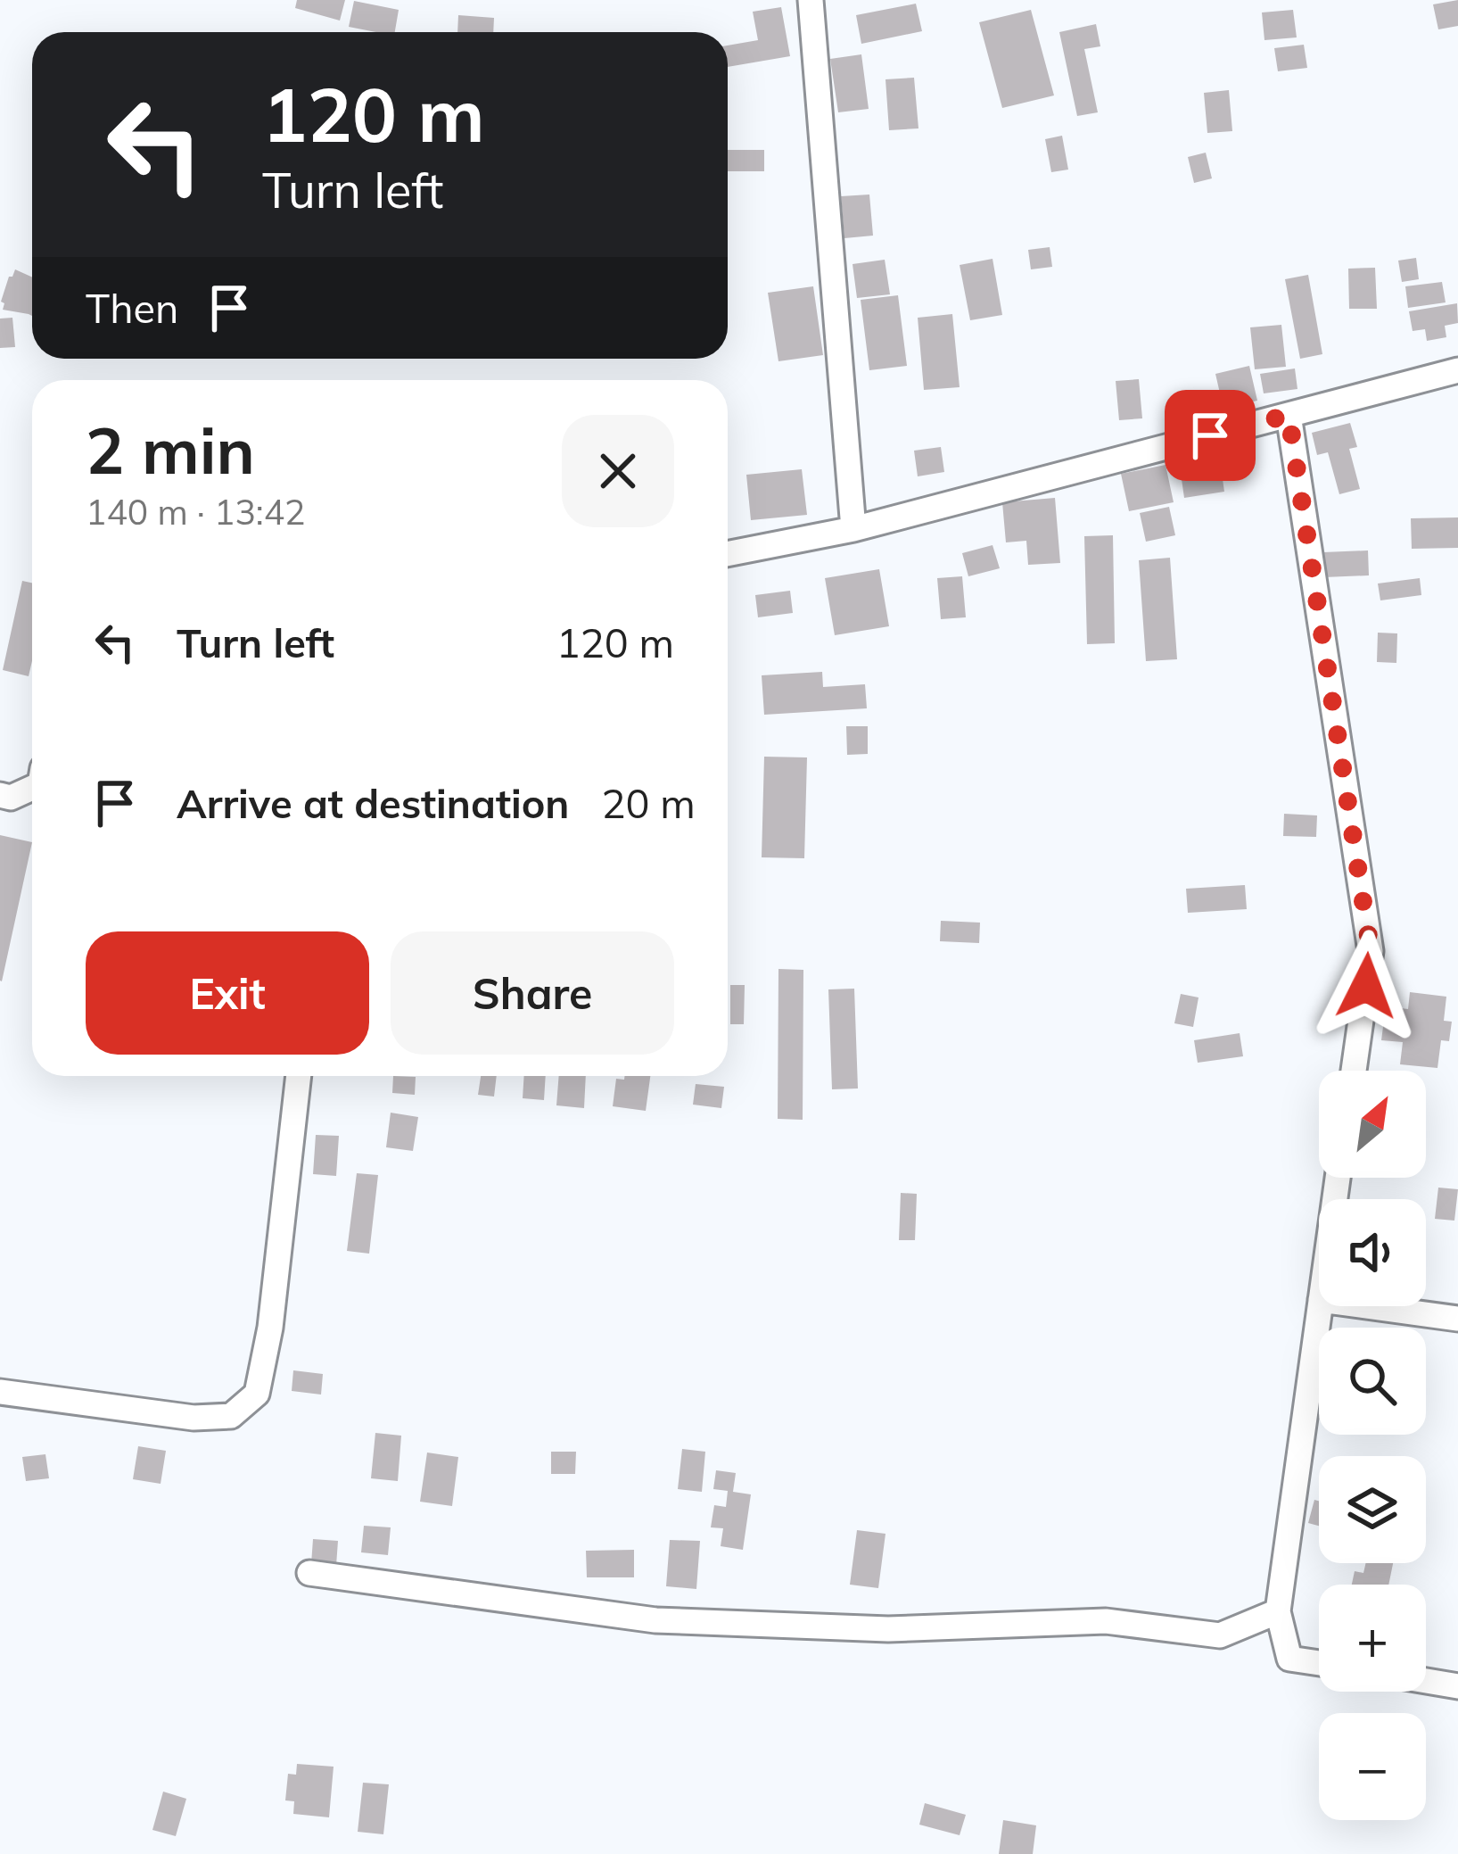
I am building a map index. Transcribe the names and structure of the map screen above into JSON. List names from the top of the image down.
{
  "north": "top right",
  "page": {
    "turn": ["120 m", "Turn left"],
    "then": "Then",
    "heading": ["2 min", "140 m · 13:42"],
    "list": [
      {
        "name": "Turn left",
        "value": "120 m"
      },
      {
        "name": "Arrive at destination",
        "value": "20 m"
      }
    ],
    "buttons": ["Exit", "Share"],
    "map_buttons": ["+", "−"]
  }
}
